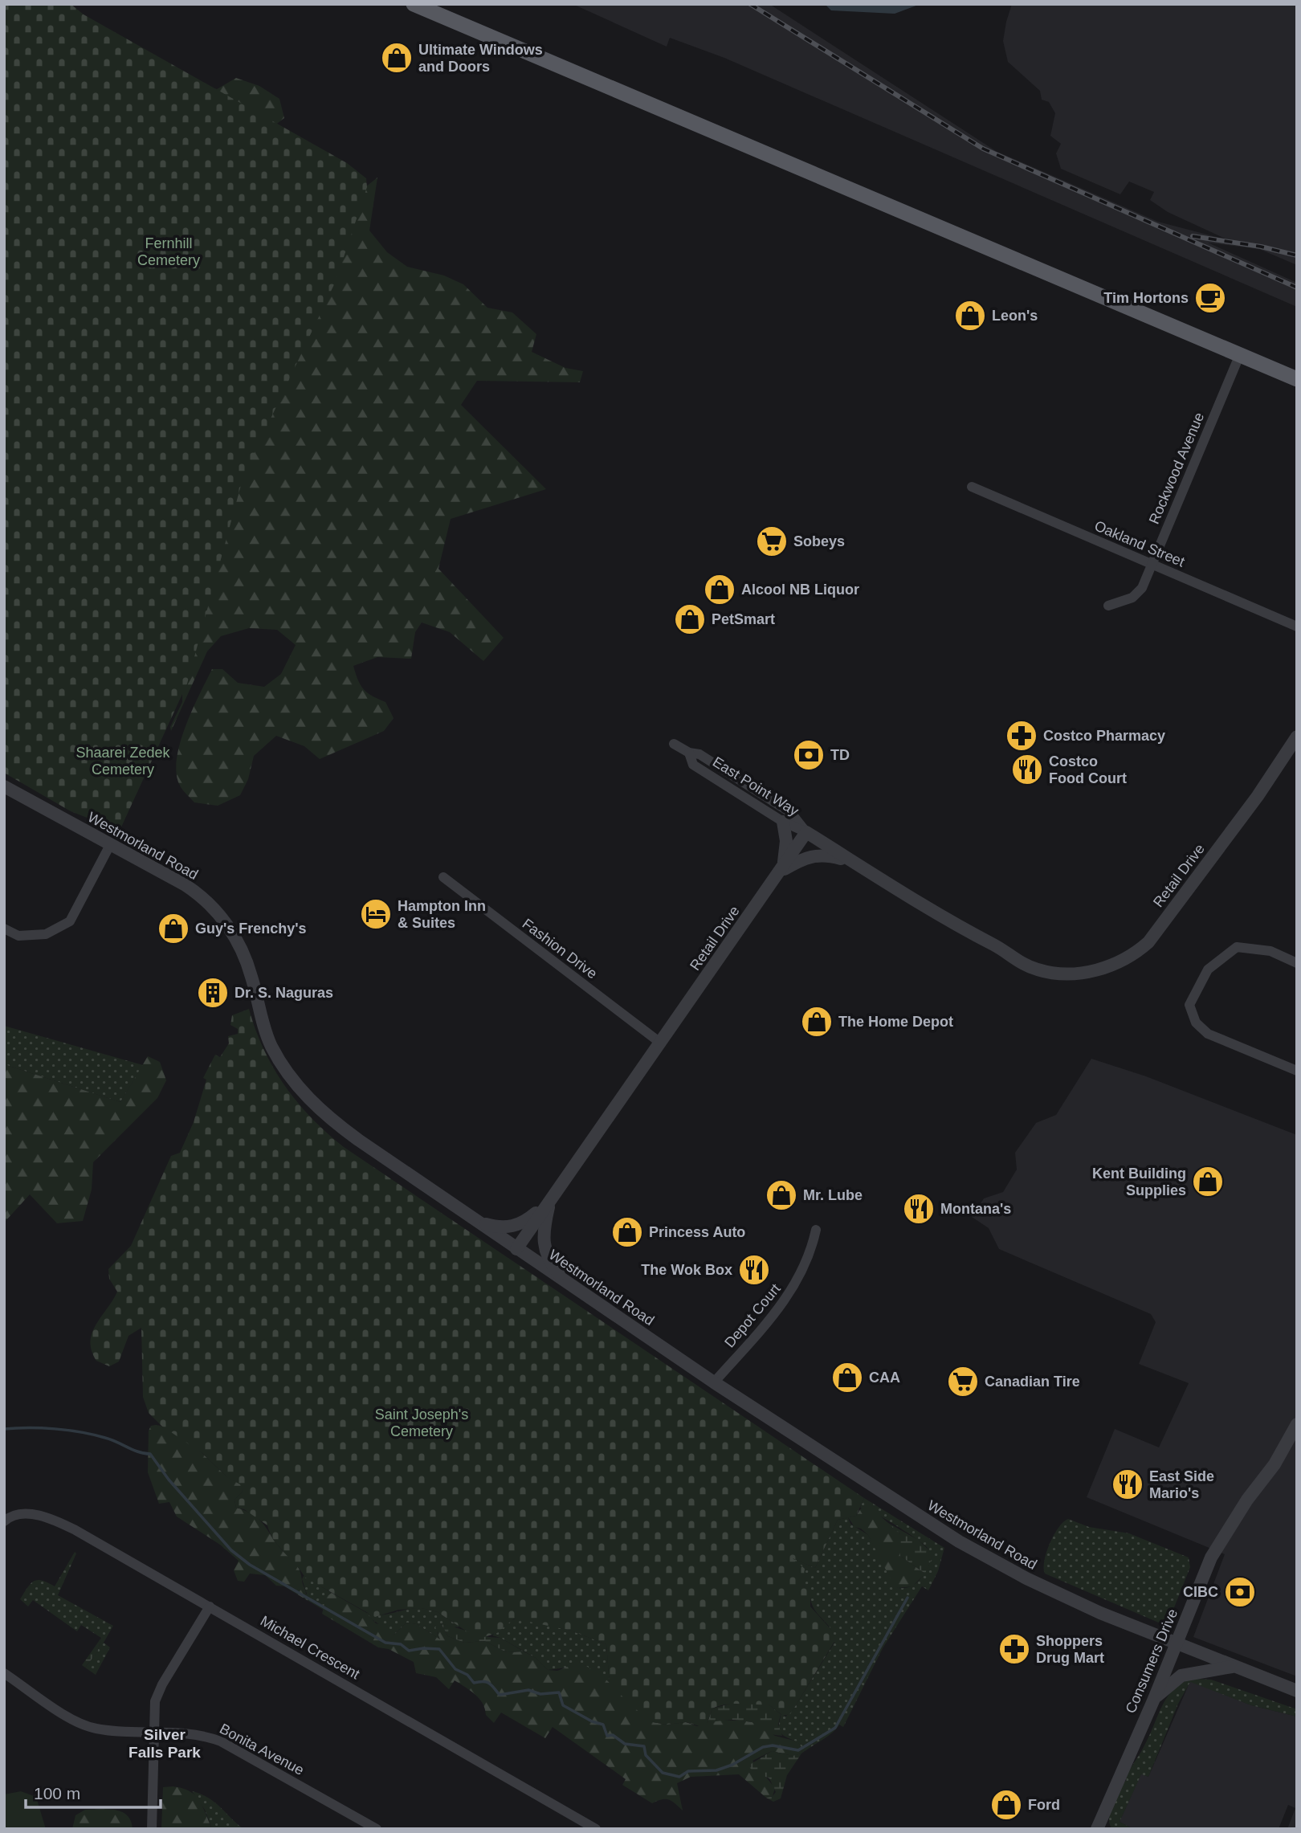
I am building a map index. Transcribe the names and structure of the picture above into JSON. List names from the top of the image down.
{
  "streets": {
    "street": [
      "Rockwood Avenue",
      "Oakland Street",
      "East Point Way",
      "Westmorland Road",
      "Retail Drive",
      "Fashion Drive",
      "Depot Court",
      "Michael Crescent",
      "Consumers Drive",
      "Bonita Avenue"
    ]
  },
  "crossings": [
    ["Rockwood Avenue", "Oakland Street"],
    ["East Point Way", "Retail Drive"],
    ["Westmorland Road", "Retail Drive"],
    ["Westmorland Road", "Depot Court"],
    ["Westmorland Road", "Consumers Drive"],
    ["Retail Drive", "Fashion Drive"]
  ],
  "districts": ["Silver Falls Park"],
  "parks": ["Fernhill Cemetery", "Shaarei Zedek Cemetery", "Saint Joseph's Cemetery"],
  "places": {
    "shop": [
      "Ultimate Windows and Doors",
      "Leon's",
      "Alcool NB Liquor",
      "PetSmart",
      "Guy's Frenchy's",
      "The Home Depot",
      "Kent Building Supplies",
      "Mr. Lube",
      "Princess Auto",
      "CAA",
      "Ford"
    ],
    "cafe": ["Tim Hortons"],
    "supermarket": ["Sobeys", "Canadian Tire"],
    "pharmacy": ["Costco Pharmacy", "Shoppers Drug Mart"],
    "bank": ["TD", "CIBC"],
    "restaurant": [
      "Costco Food Court",
      "Montana's",
      "The Wok Box",
      "East Side Mario's"
    ],
    "hotel": ["Hampton Inn & Suites"],
    "building": ["Dr. S. Naguras"]
  },
  "scale_bar": "100 m"
}
